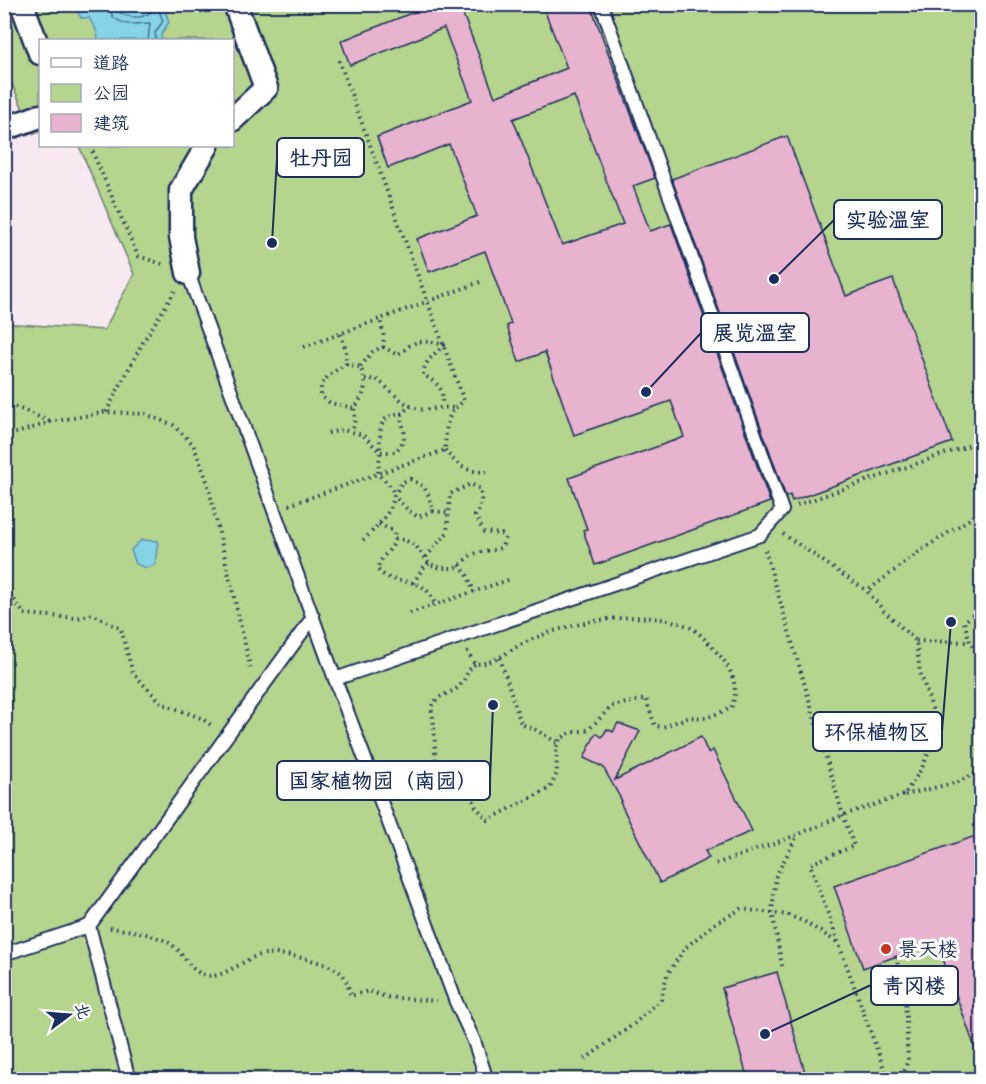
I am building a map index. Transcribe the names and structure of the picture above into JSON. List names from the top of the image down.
{
  "places": [
    "牡丹园",
    "实验温室",
    "展览温室",
    "环保植物区",
    "国家植物园（南园）",
    "景天楼",
    "青冈楼"
  ],
  "legend": ["道路", "公园", "建筑"],
  "north": "right"
}
